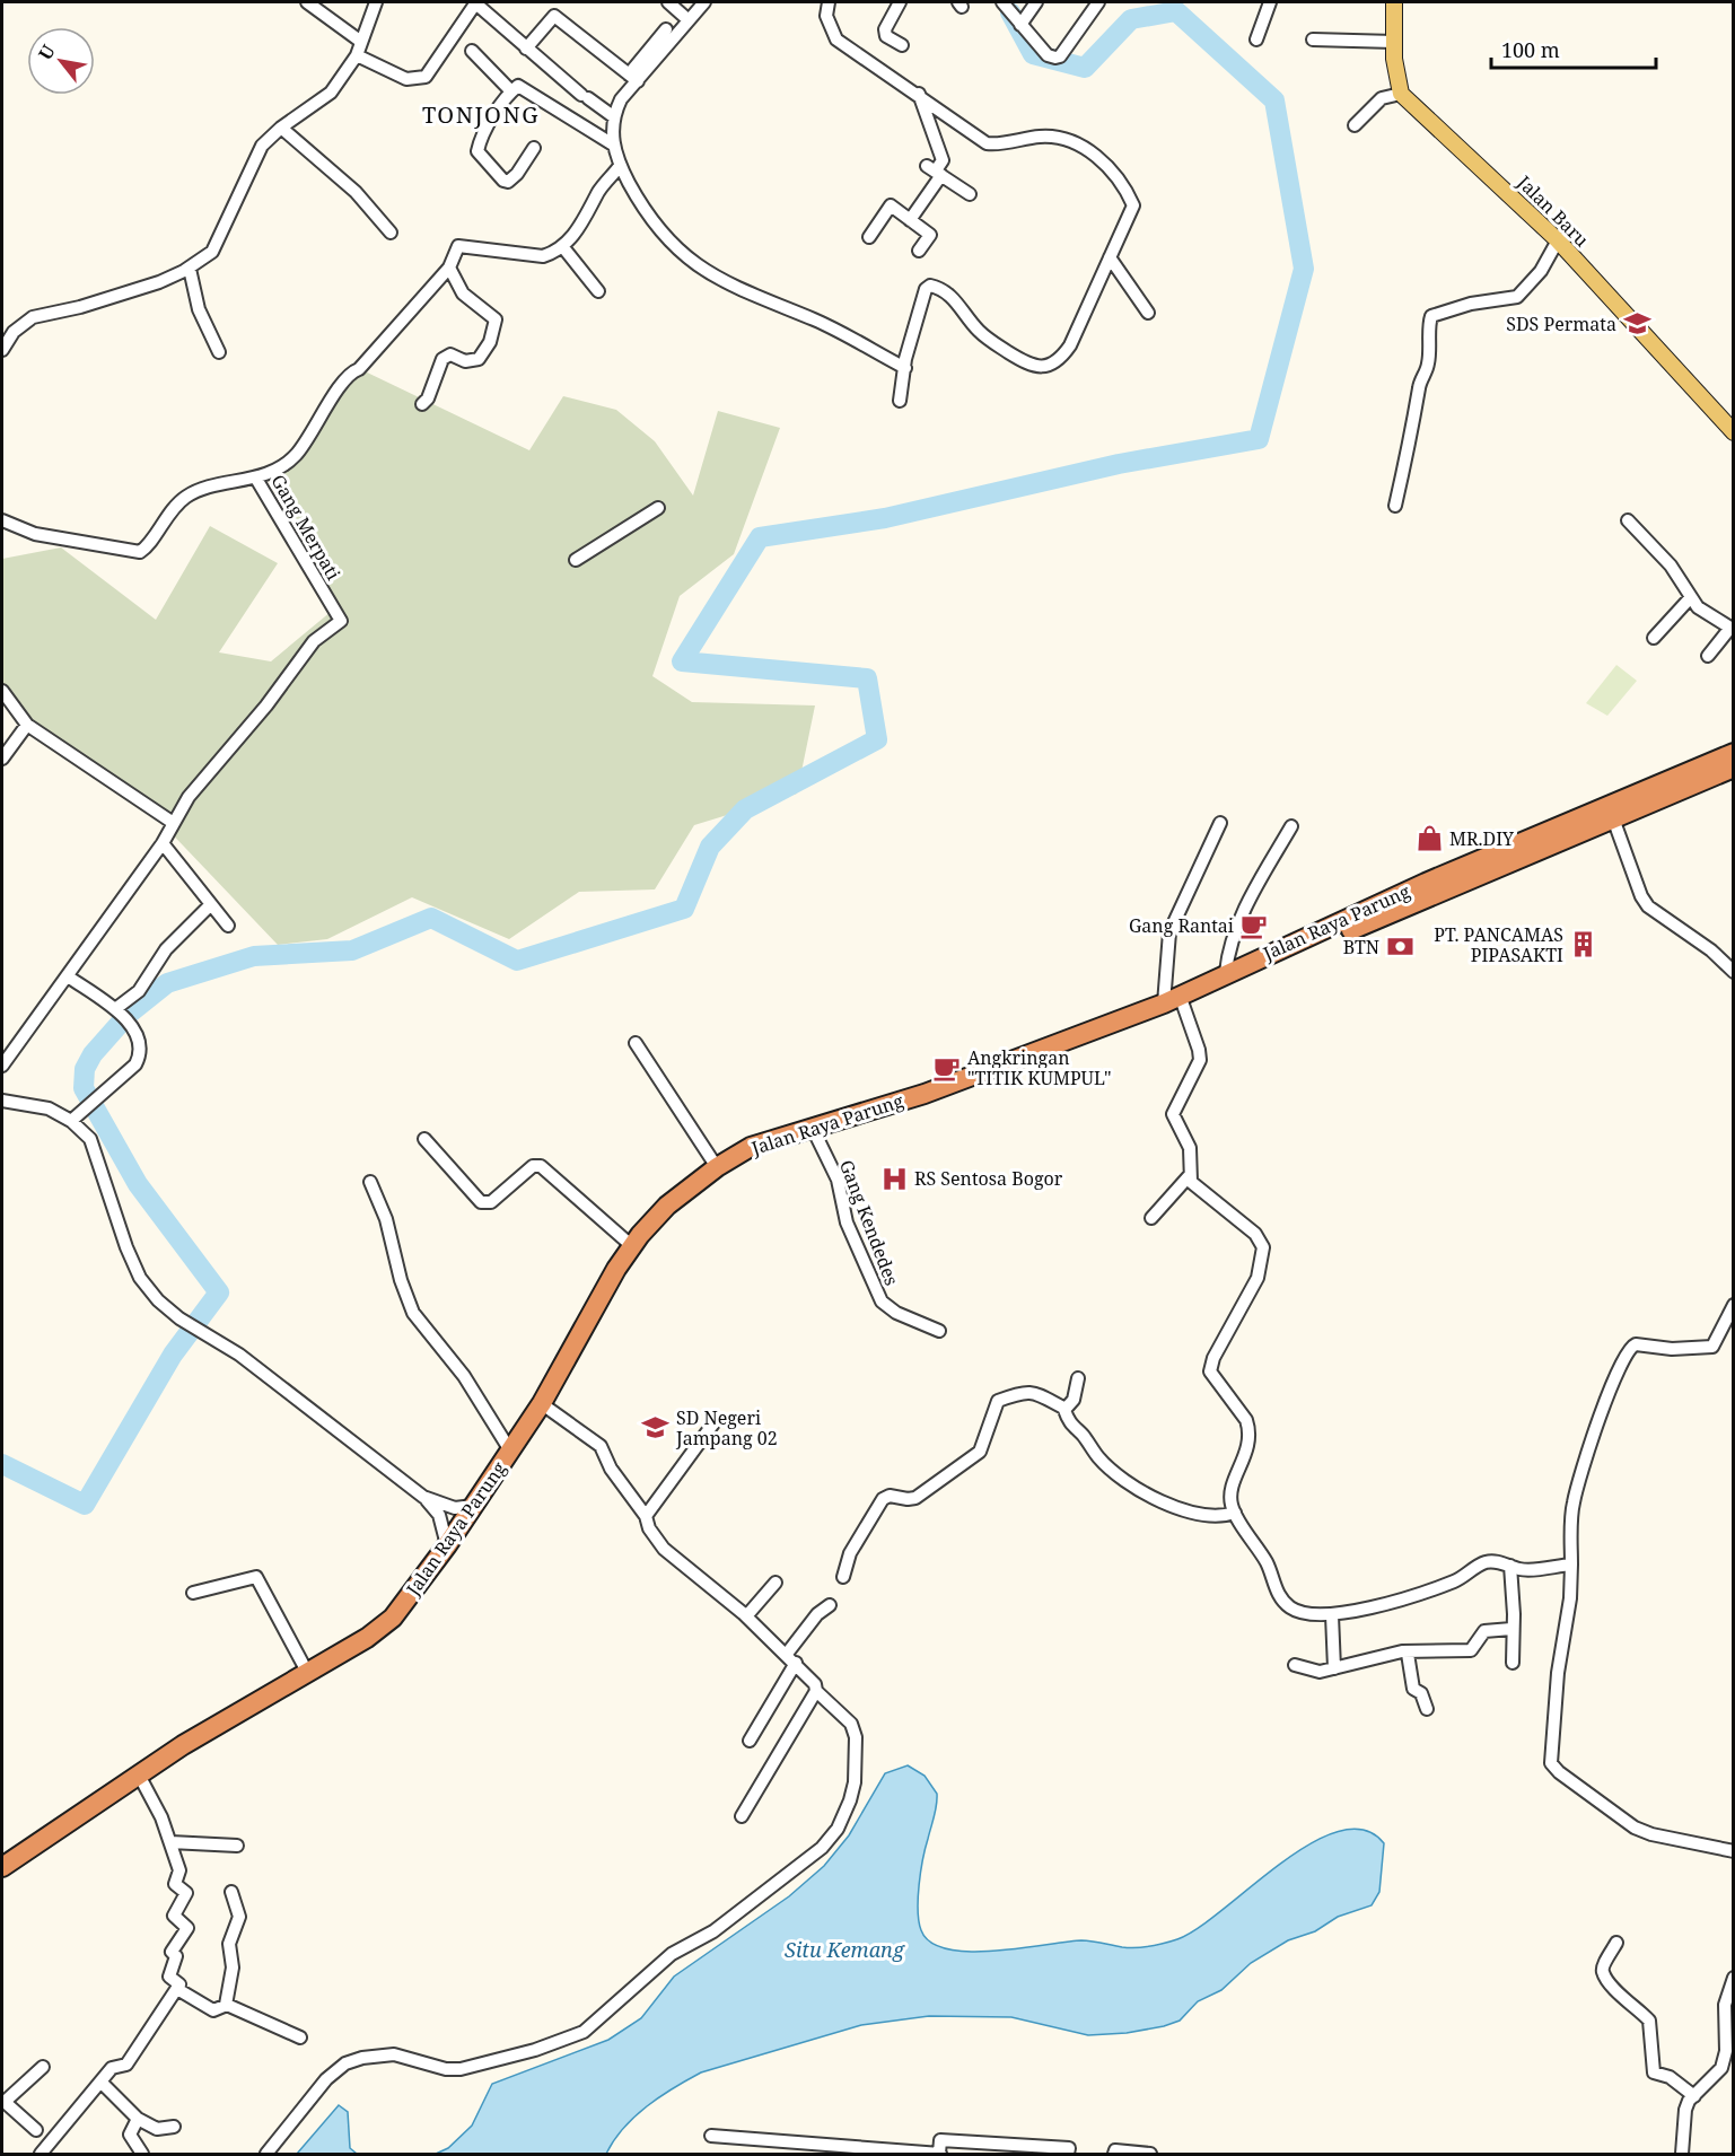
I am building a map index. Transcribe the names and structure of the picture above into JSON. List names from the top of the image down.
{
  "streets": {
    "highway": ["Jalan Raya Parung"],
    "main road": ["Jalan Baru"],
    "street": ["Gang Merpati", "Gang Kendedes"]
  },
  "crossings": [
    ["Jalan Raya Parung", "Gang Kendedes"]
  ],
  "districts": ["TONJONG"],
  "water": ["Situ Kemang"],
  "places": {
    "school or university": ["SDS Permata", "SD Negeri Jampang 02"],
    "shop": ["MR.DIY"],
    "cafe": ["Gang Rantai", "Angkringan \"TITIK KUMPUL\""],
    "building": ["PT. PANCAMAS PIPASAKTI"],
    "bank": ["BTN"],
    "hospital": ["RS Sentosa Bogor"]
  },
  "scale_bar": "100 m",
  "north": "top left"
}
